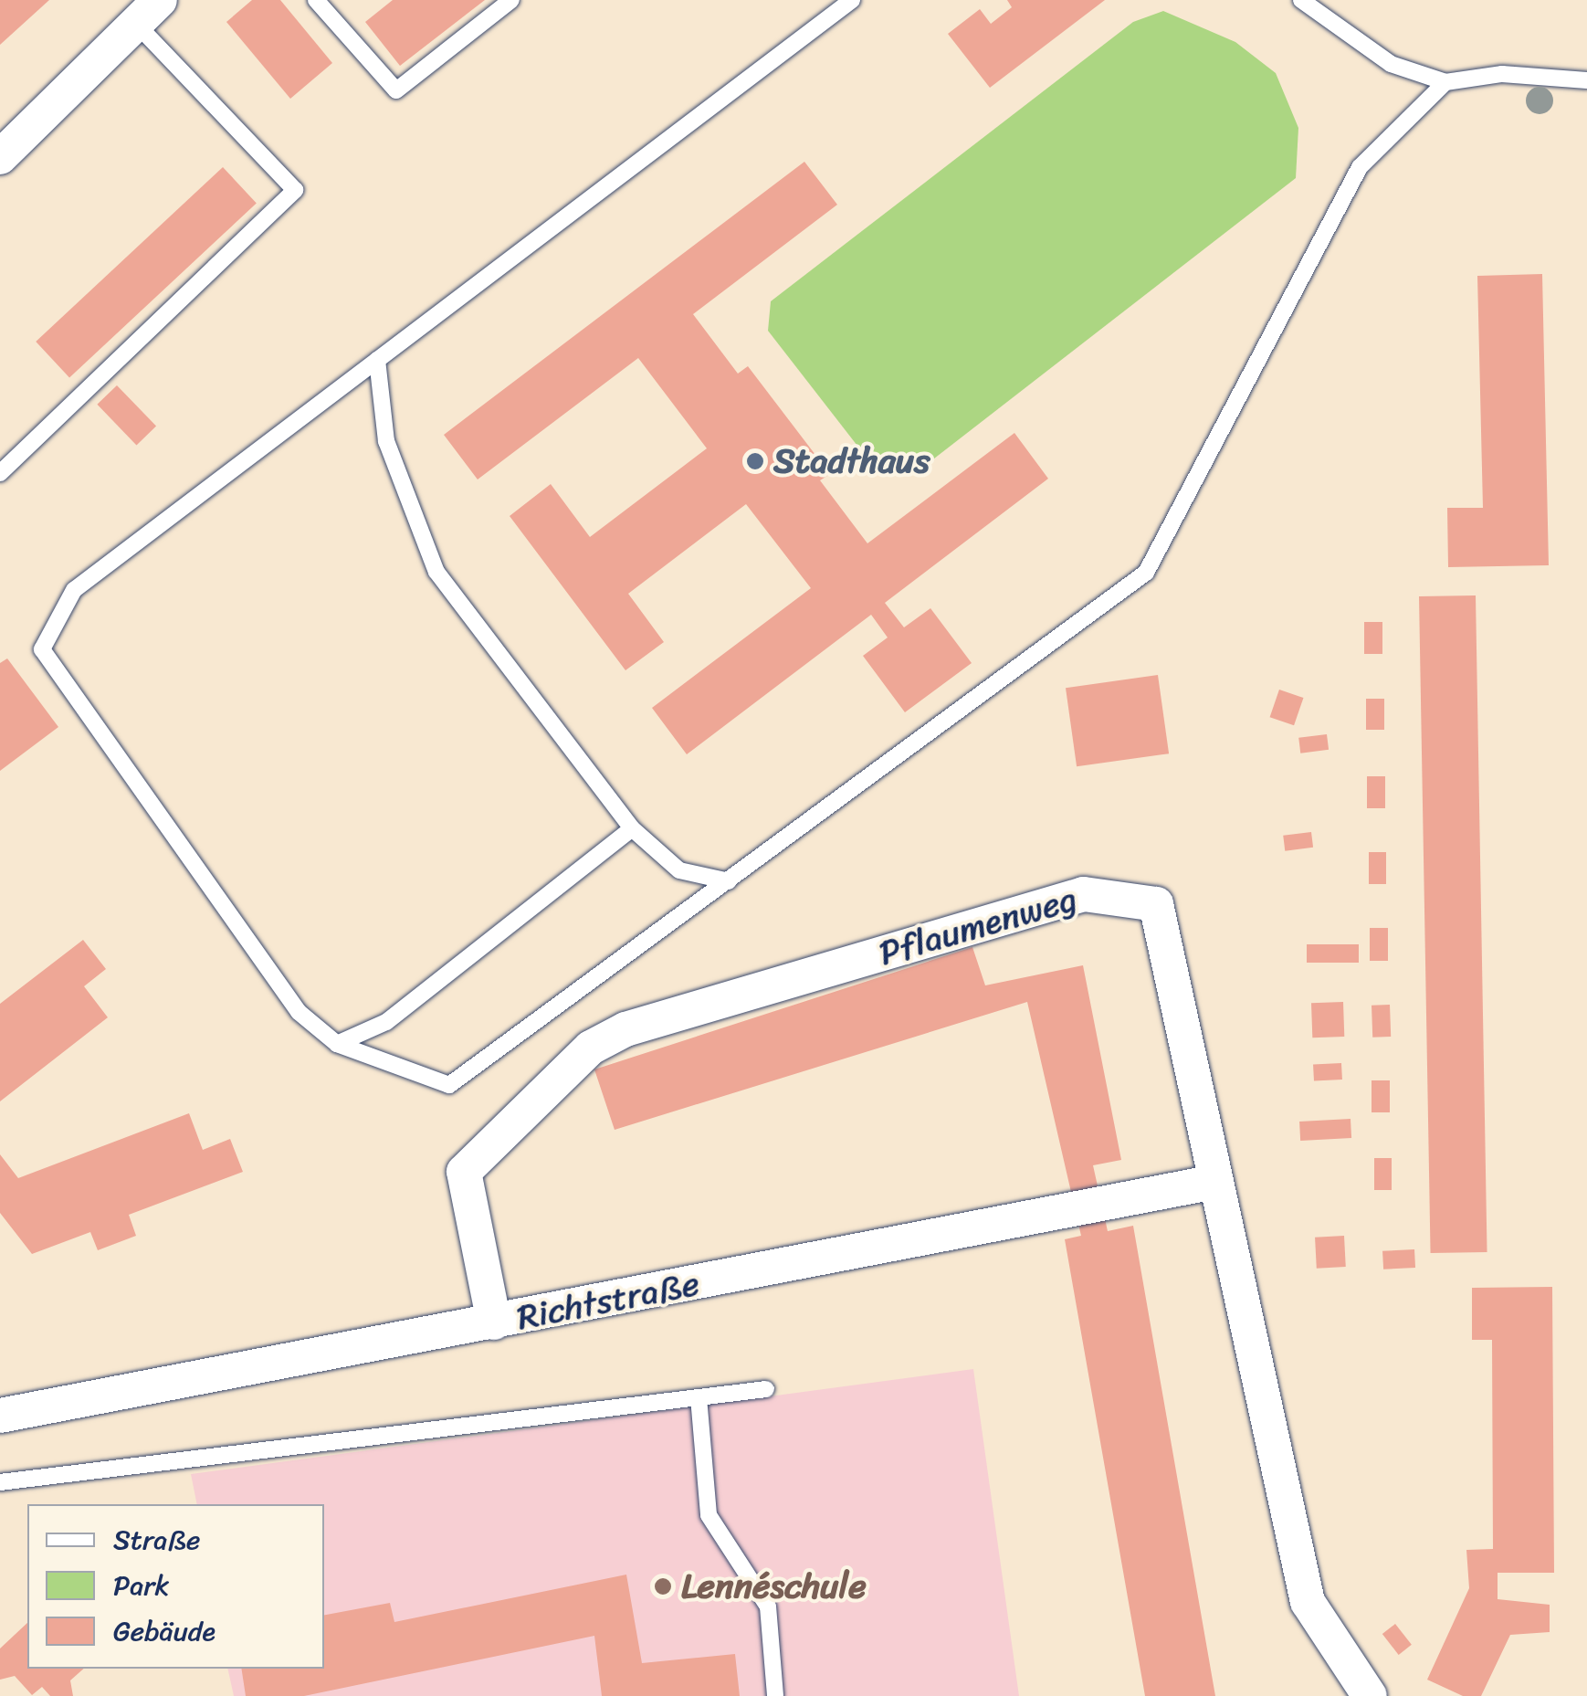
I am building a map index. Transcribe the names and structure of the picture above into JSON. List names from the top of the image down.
{
  "streets": {
    "street": ["Pflaumenweg", "Richtstraße"]
  },
  "crossings": [
    ["Pflaumenweg", "Richtstraße"]
  ],
  "places": ["Stadthaus", "Lennéschule"],
  "legend": ["Straße", "Park", "Gebäude"]
}
